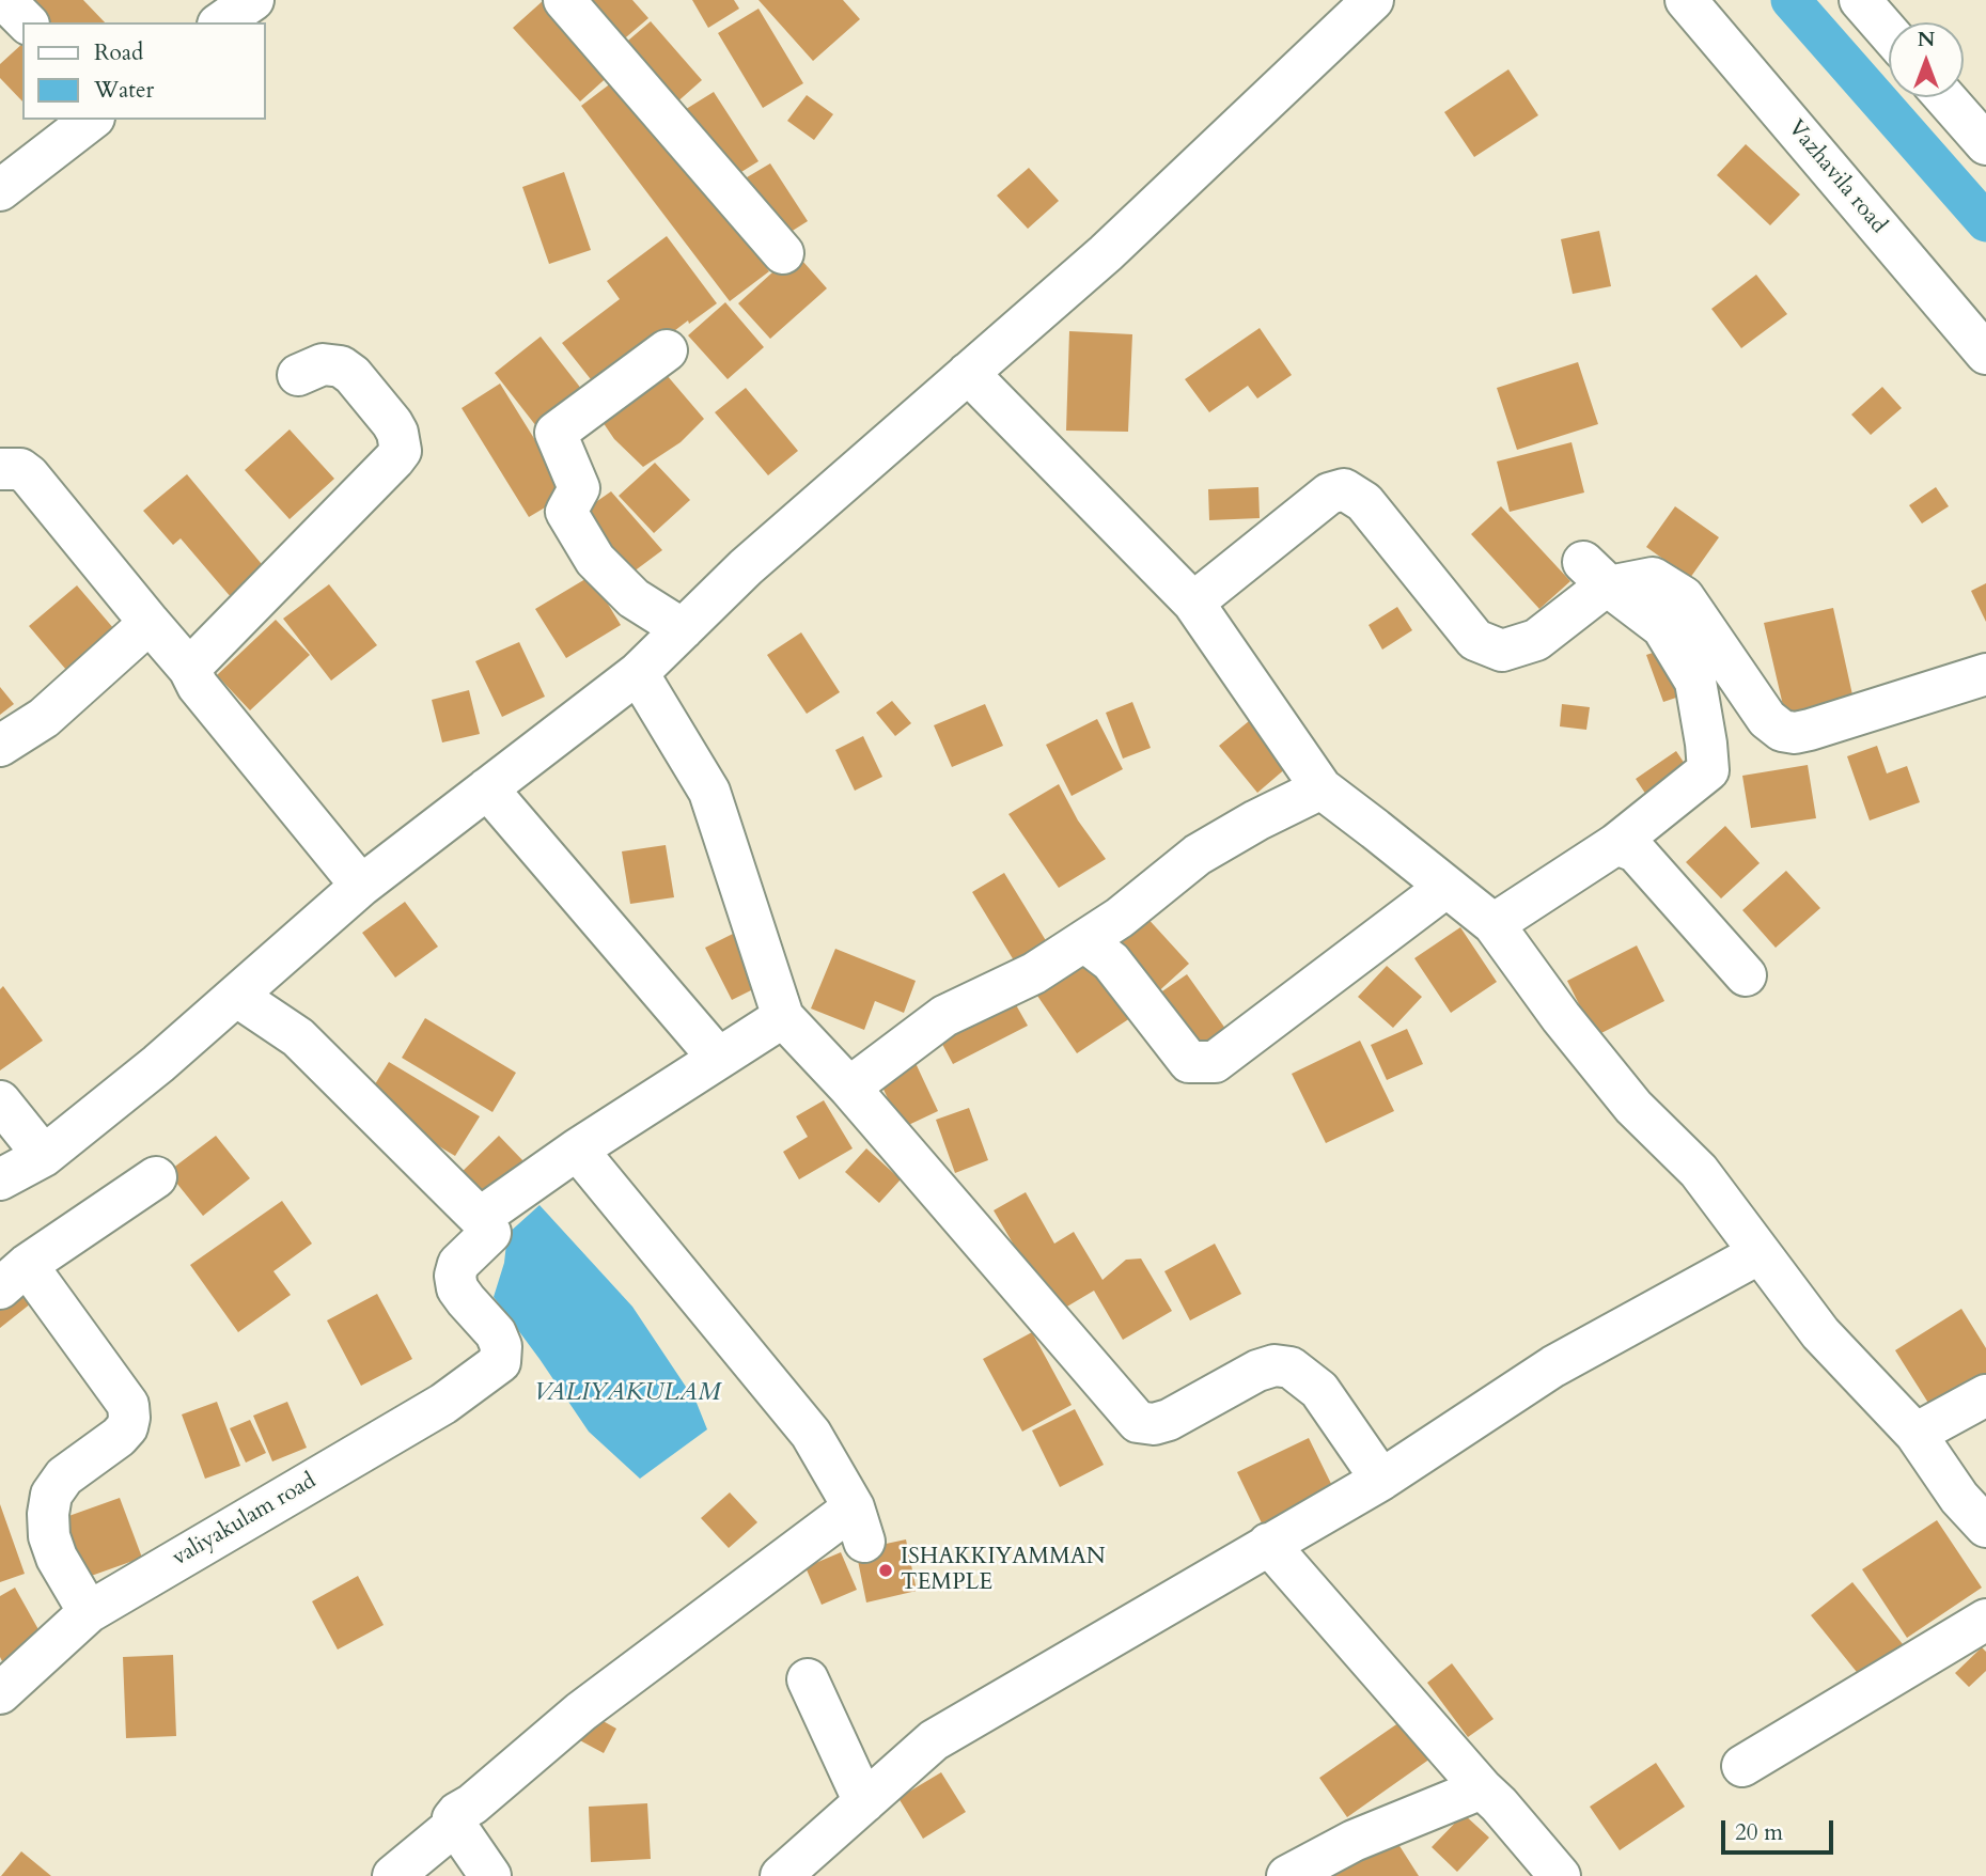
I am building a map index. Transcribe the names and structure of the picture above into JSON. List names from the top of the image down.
{
  "streets": {
    "street": ["Vazhavila road", "valiyakulam road"]
  },
  "water": ["VALIYAKULAM"],
  "places": ["ISHAKKIYAMMAN TEMPLE"],
  "legend": ["Road", "Water"],
  "scale_bar": "20 m",
  "north": "top"
}
